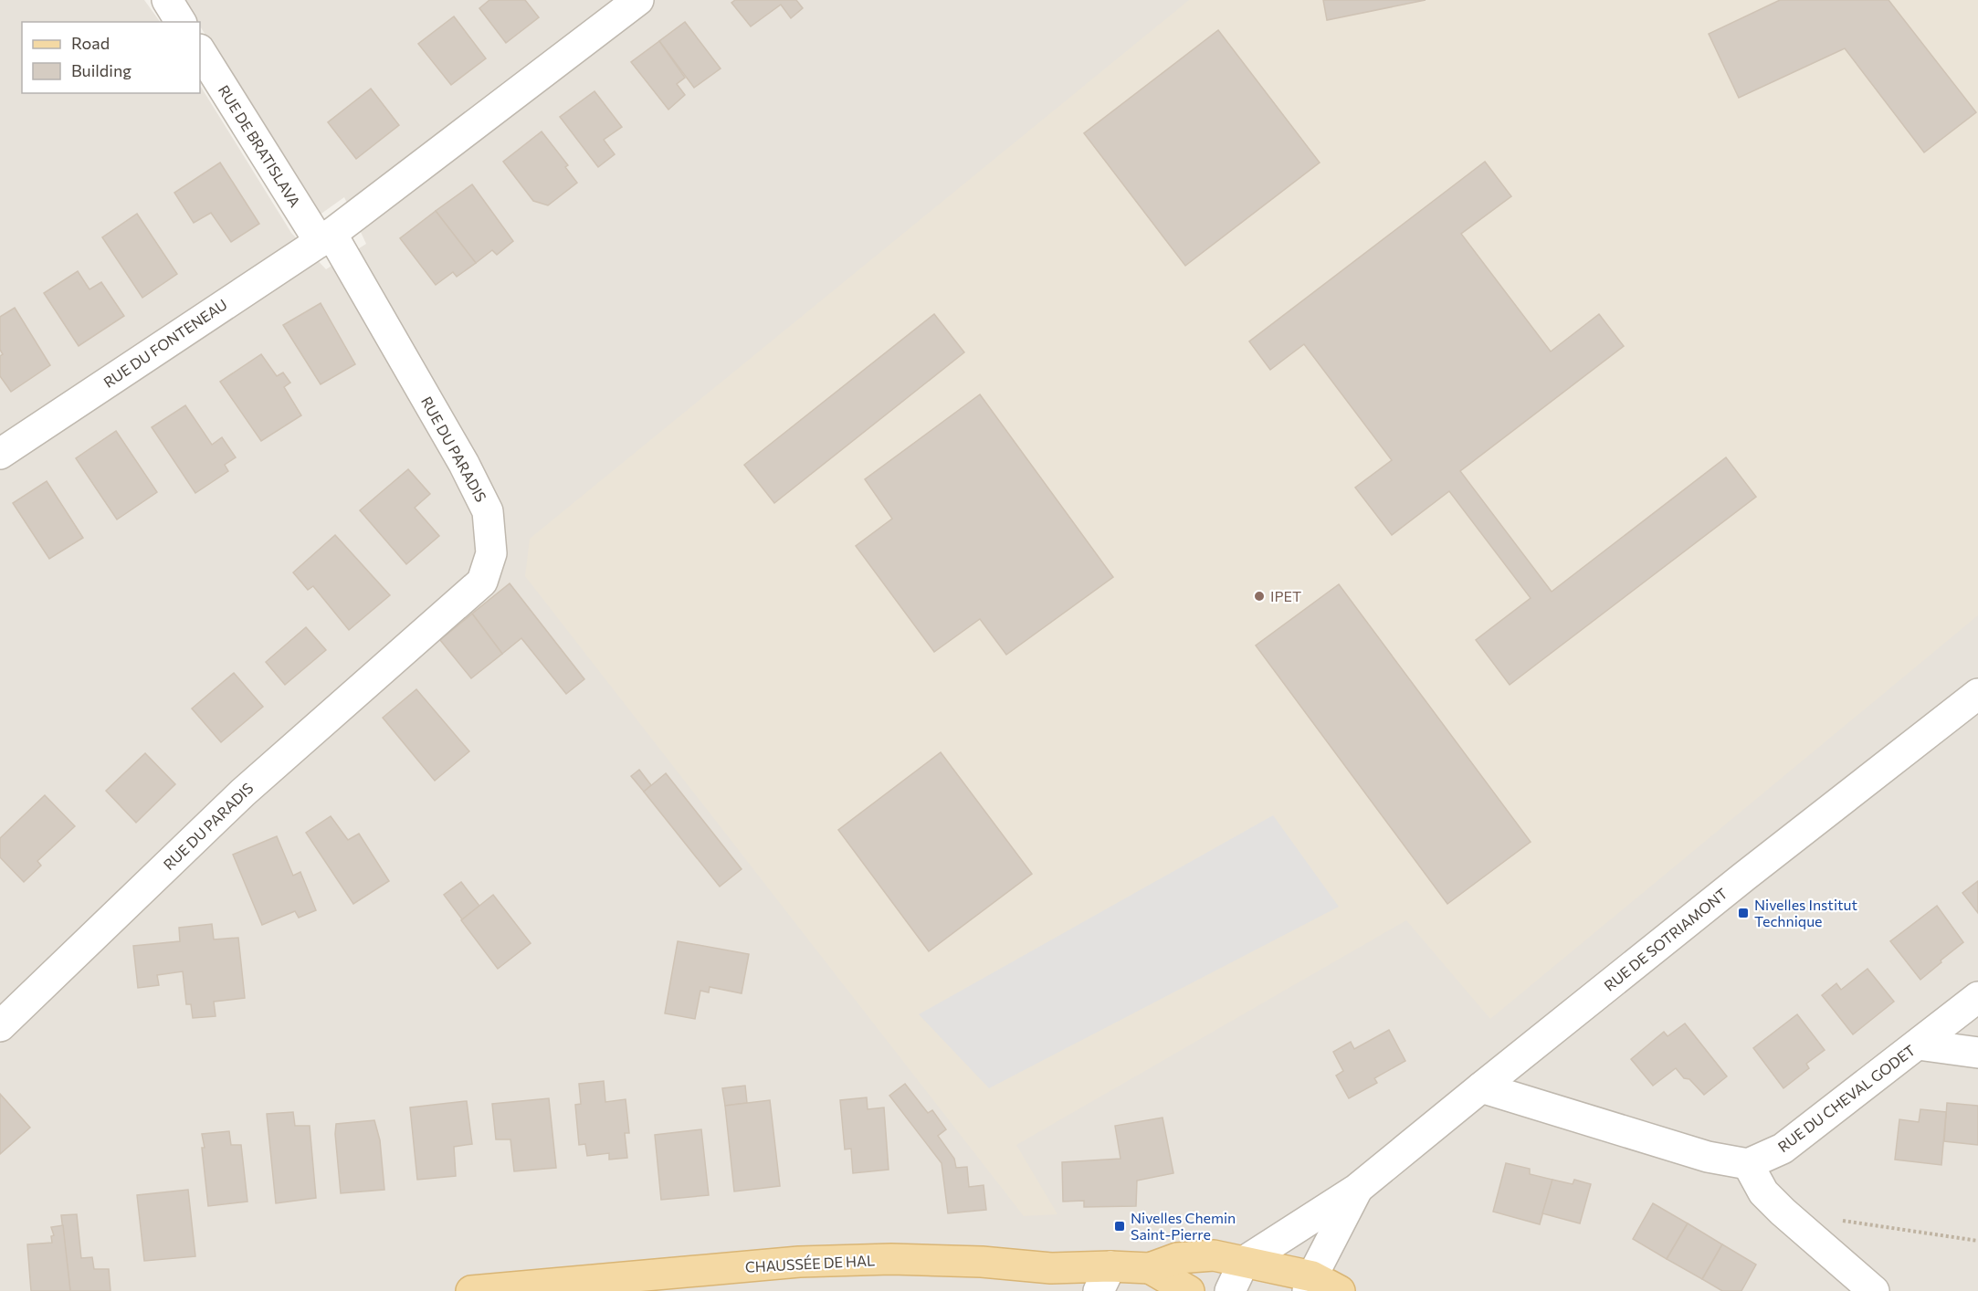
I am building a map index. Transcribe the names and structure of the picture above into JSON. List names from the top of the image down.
{
  "streets": {
    "main road": ["CHAUSSÉE DE HAL"],
    "street": [
      "RUE DE BRATISLAVA",
      "RUE DU FONTENEAU",
      "RUE DU PARADIS",
      "RUE DE SOTRIAMONT",
      "RUE DU CHEVAL GODET"
    ]
  },
  "crossings": [
    ["RUE DE BRATISLAVA", "RUE DU FONTENEAU"],
    ["RUE DE BRATISLAVA", "RUE DU PARADIS"],
    ["RUE DU FONTENEAU", "RUE DU PARADIS"],
    ["RUE DE SOTRIAMONT", "CHAUSSÉE DE HAL"]
  ],
  "places": {
    "other": ["IPET"],
    "transit": ["Nivelles Institut Technique", "Nivelles Chemin Saint-Pierre"]
  },
  "legend": ["Road", "Building"]
}
